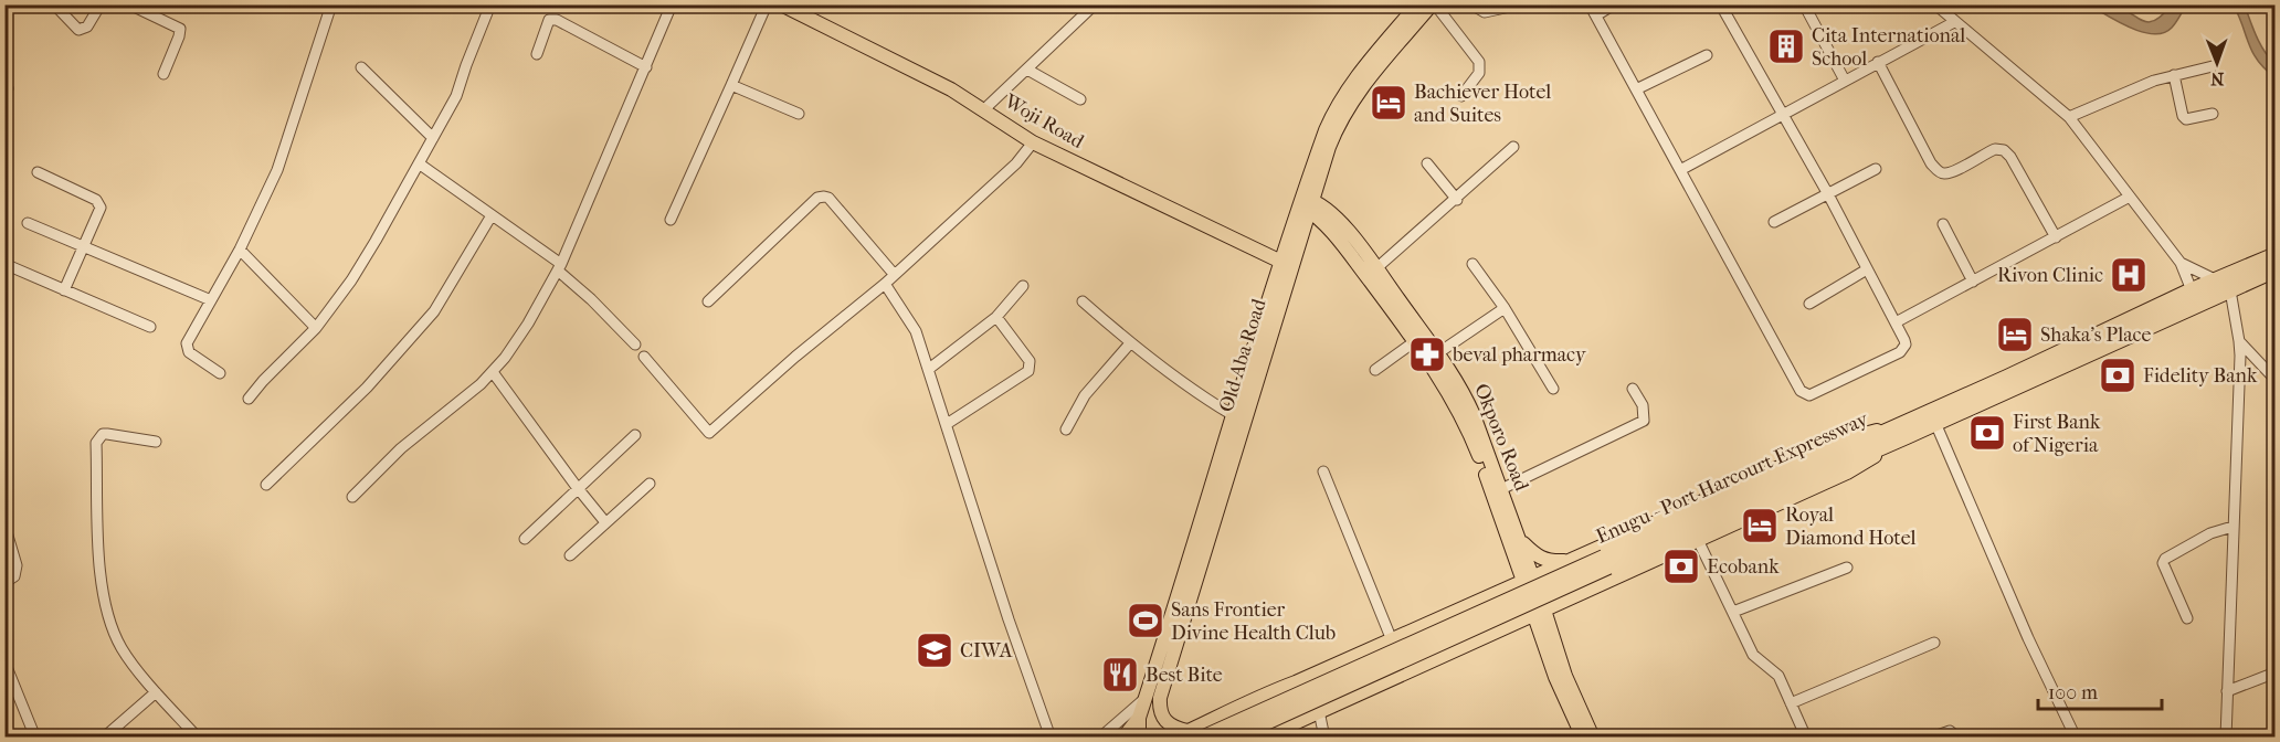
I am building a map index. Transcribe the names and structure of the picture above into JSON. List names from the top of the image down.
{
  "streets": {
    "highway": ["Enugu - Port Harcourt Expressway"],
    "main road": ["Woji Road", "Old Aba Road", "Okporo Road"]
  },
  "crossings": [
    ["Woji Road", "Old Aba Road"],
    ["Old Aba Road", "Okporo Road"]
  ],
  "places": {
    "building": ["Cita International School"],
    "hotel": ["Bachiever Hotel and Suites", "Shaka's Place", "Royal Diamond Hotel"],
    "hospital": ["Rivon Clinic"],
    "pharmacy": ["beval pharmacy"],
    "bank": ["Fidelity Bank", "First Bank of Nigeria", "Ecobank"],
    "sports": ["Sans Frontier Divine Health Club"],
    "school or university": ["CIWA"],
    "restaurant": ["Best Bite"]
  },
  "scale_bar": "100 m",
  "north": "bottom"
}
